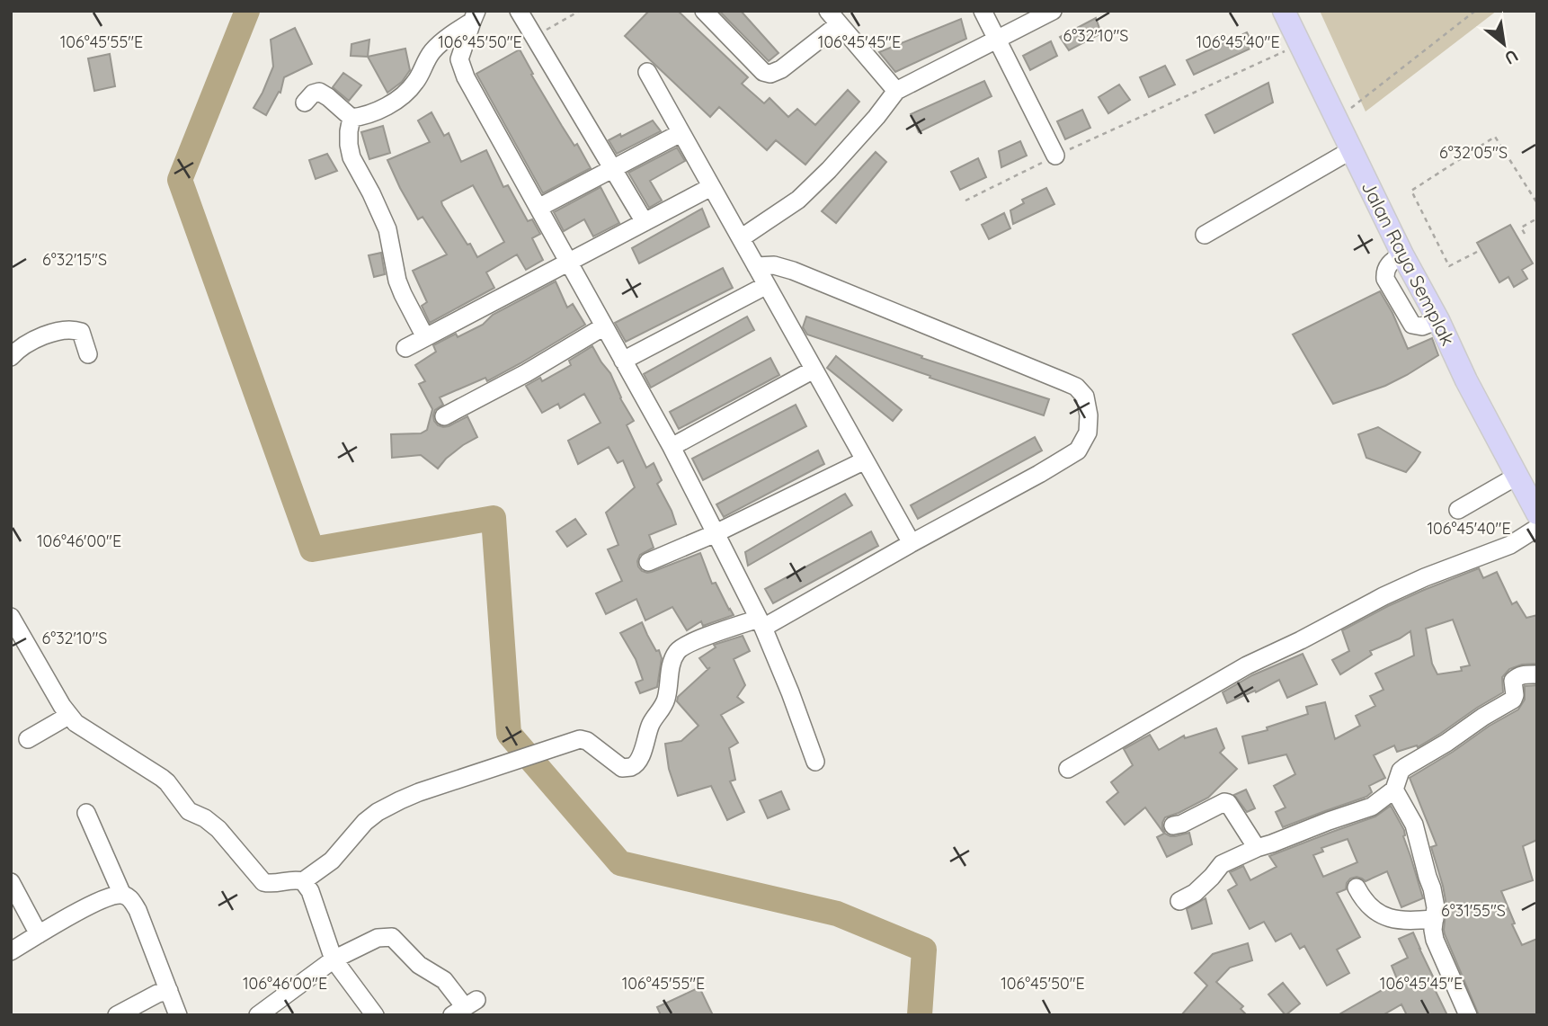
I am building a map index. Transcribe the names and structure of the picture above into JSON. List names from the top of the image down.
{
  "streets": {
    "main road": ["Jalan Raya Semplak"]
  },
  "north": "bottom right",
  "coordinates": [
    "6°32'10\"S",
    "106°45'55\"E",
    "106°45'50\"E",
    "106°45'45\"E",
    "106°45'40\"E",
    "6°32'05\"S",
    "6°32'15\"S",
    "106°46'00\"E",
    "6°31'55\"S"
  ]
}
